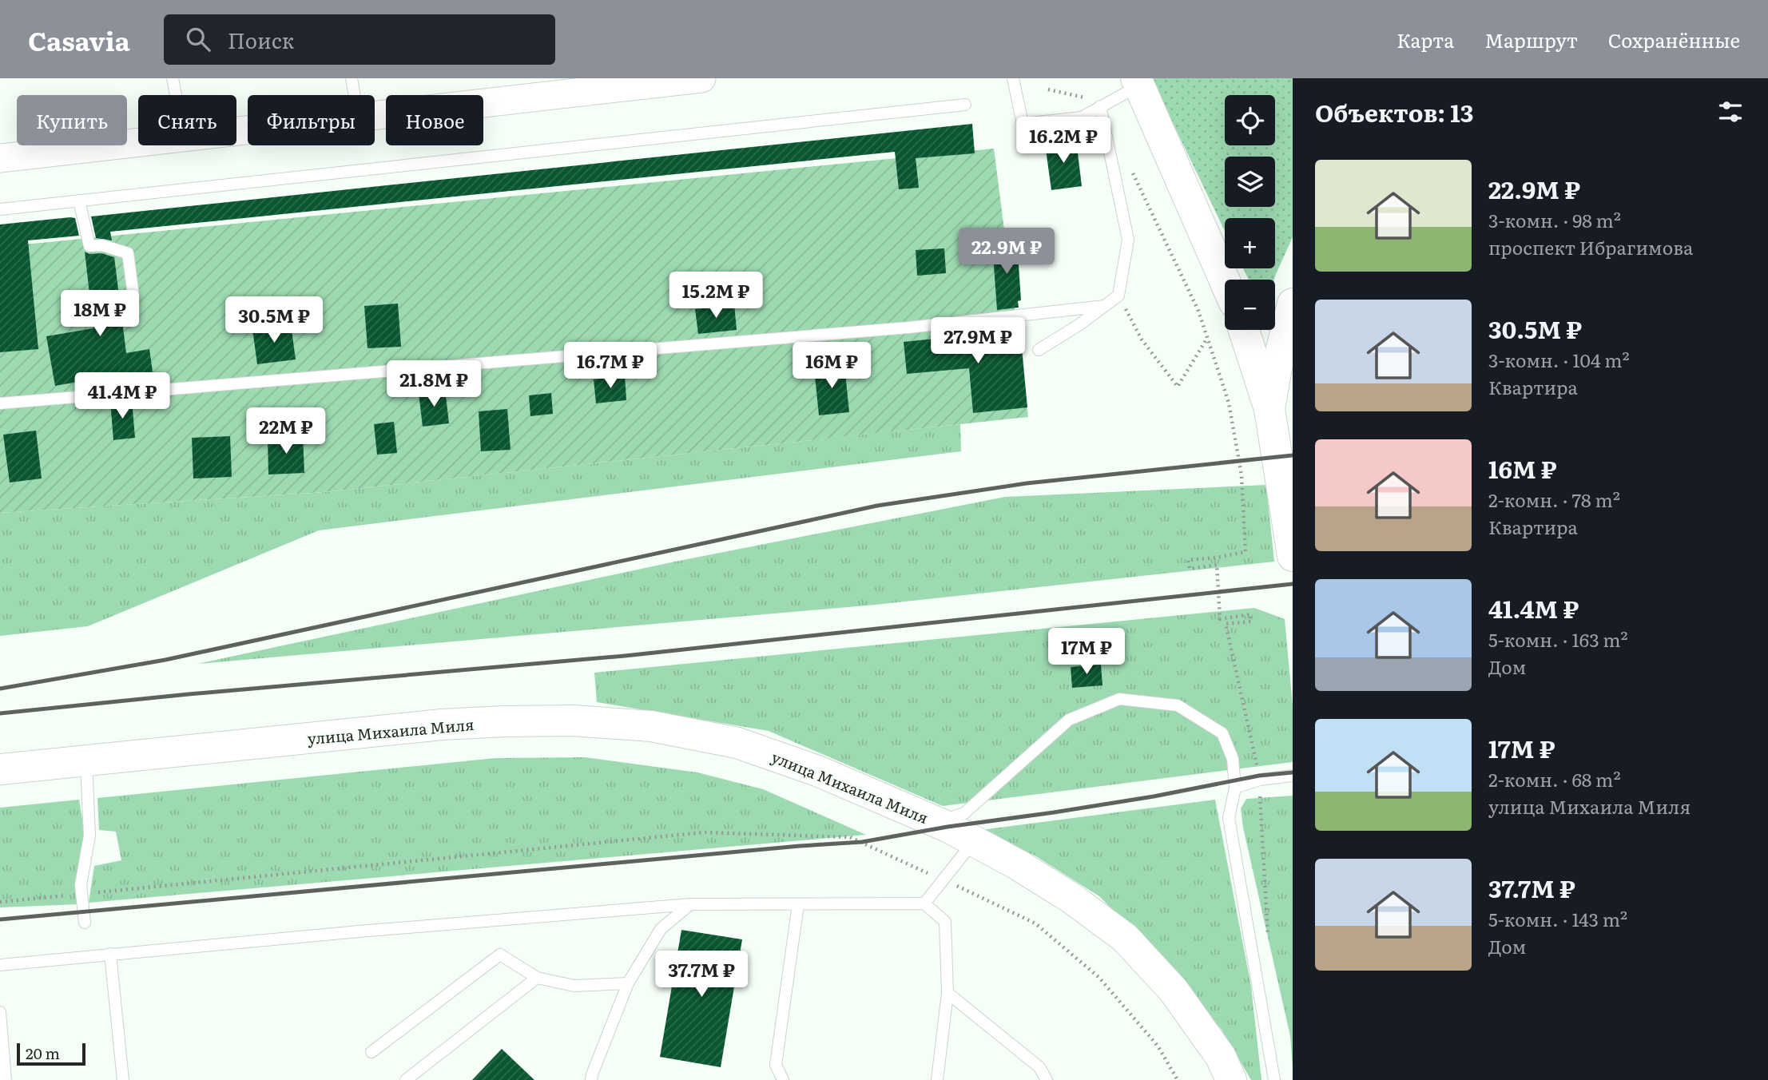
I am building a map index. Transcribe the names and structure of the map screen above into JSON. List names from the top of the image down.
{
  "streets": {
    "main road": ["улица Михаила Миля"]
  },
  "scale_bar": "20 m",
  "page": {
    "header": "Casavia",
    "search": "Поиск",
    "nav": ["Карта", "Маршрут", "Сохранённые"],
    "heading": "Объектов: 13",
    "map_buttons": ["+", "−"],
    "chip": [
      "Купить",
      "Снять",
      "Фильтры",
      "Новое"
    ],
    "price": [
      "16.2M ₽",
      "22.9M ₽",
      "15.2M ₽",
      "18M ₽",
      "30.5M ₽",
      "27.9M ₽",
      "16.7M ₽",
      "16M ₽",
      "21.8M ₽",
      "41.4M ₽",
      "22M ₽",
      "17M ₽",
      "37.7M ₽"
    ],
    "list": [
      {
        "name": "22.9M ₽",
        "note": "3-комн. · 98 m² · проспект Ибрагимова"
      },
      {
        "name": "30.5M ₽",
        "note": "3-комн. · 104 m² · Квартира"
      },
      {
        "name": "16M ₽",
        "note": "2-комн. · 78 m² · Квартира"
      },
      {
        "name": "41.4M ₽",
        "note": "5-комн. · 163 m² · Дом"
      },
      {
        "name": "17M ₽",
        "note": "2-комн. · 68 m² · улица Михаила Миля"
      },
      {
        "name": "37.7M ₽",
        "note": "5-комн. · 143 m² · Дом"
      }
    ],
    "scale": "20 m"
  }
}
